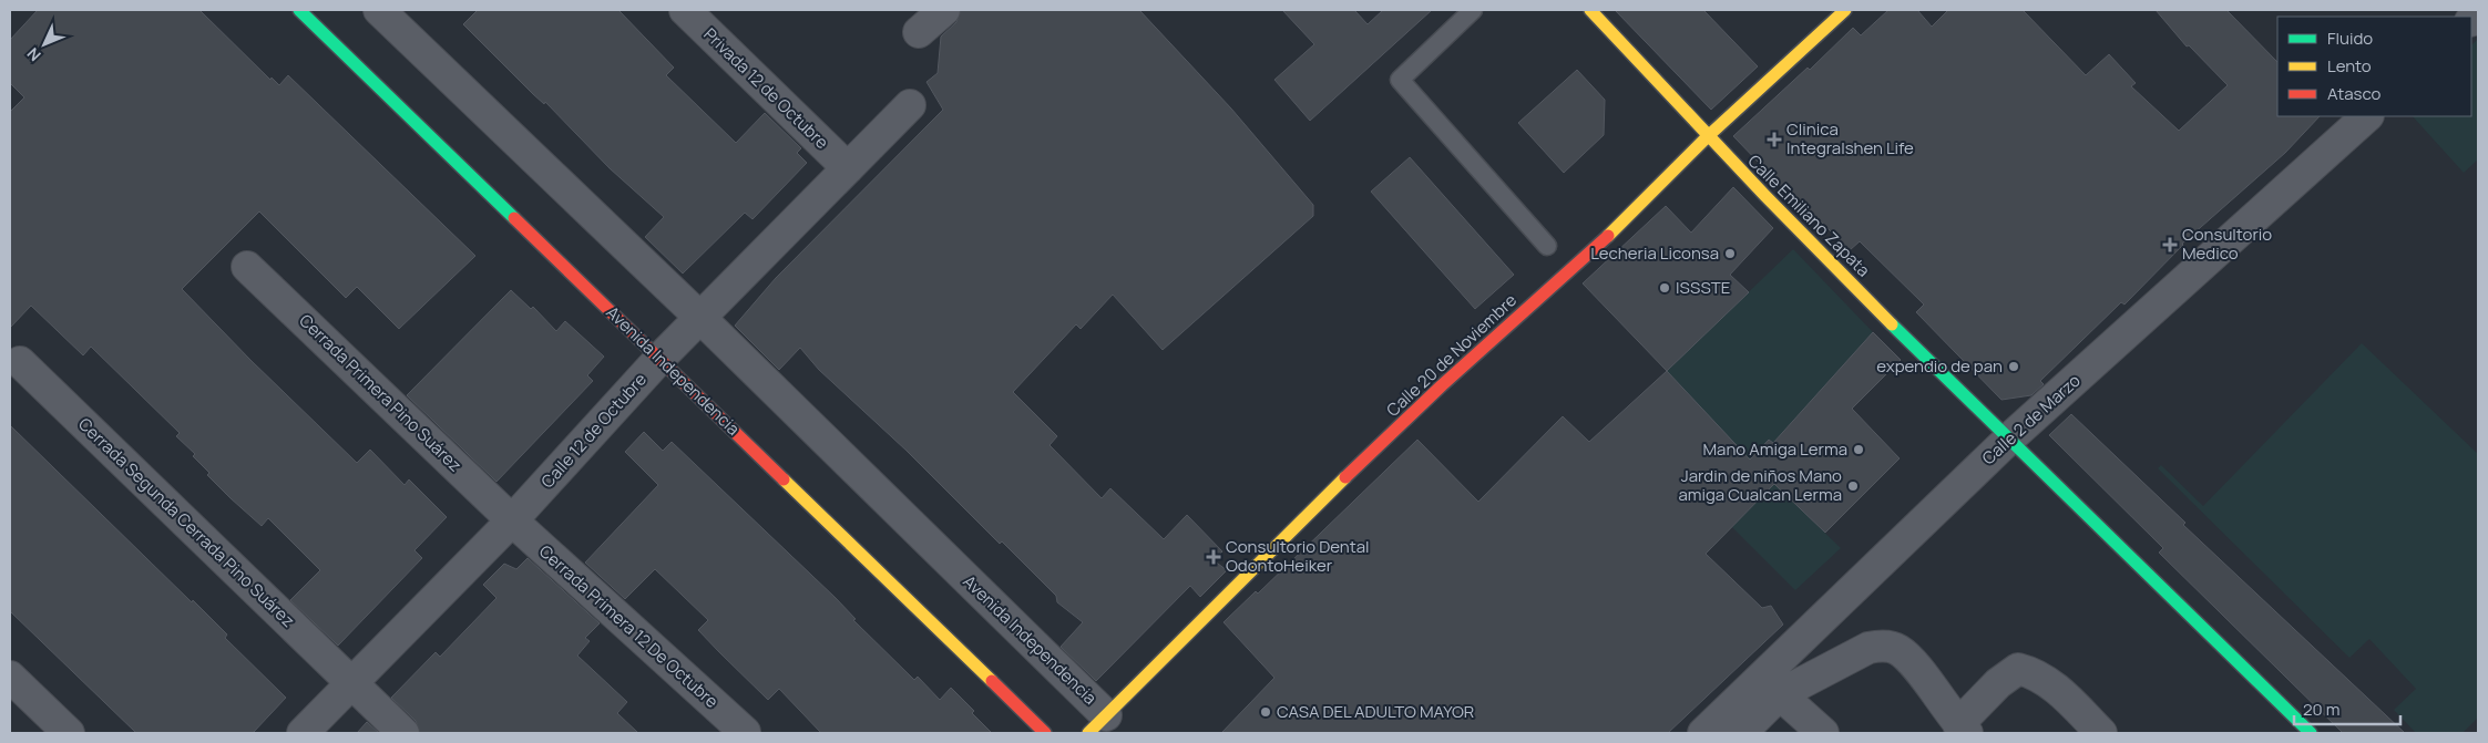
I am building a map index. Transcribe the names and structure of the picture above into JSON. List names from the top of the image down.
{
  "streets": {
    "street": [
      "Privada 12 de Octubre",
      "Calle Emiliano Zapata",
      "Calle 20 de Noviembre",
      "Avenida Independencia",
      "Cerrada Primera Pino Suárez",
      "Calle 2 de Marzo",
      "Calle 12 de Octubre",
      "Cerrada Segunda Cerrada Pino Suárez",
      "Cerrada Primera 12 De Octubre"
    ]
  },
  "crossings": [
    ["Privada 12 de Octubre", "Calle 12 de Octubre"],
    ["Calle Emiliano Zapata", "Calle 20 de Noviembre"],
    ["Calle Emiliano Zapata", "Calle 2 de Marzo"],
    ["Calle 20 de Noviembre", "Avenida Independencia"],
    ["Avenida Independencia", "Calle 12 de Octubre"],
    ["Cerrada Primera Pino Suárez", "Calle 12 de Octubre"],
    ["Cerrada Primera Pino Suárez", "Cerrada Primera 12 De Octubre"],
    ["Calle 12 de Octubre", "Cerrada Segunda Cerrada Pino Suárez"],
    ["Calle 12 de Octubre", "Cerrada Primera 12 De Octubre"]
  ],
  "places": {
    "health": ["Clinica Integralshen Life", "Consultorio Medico", "Consultorio Dental OdontoHeiker"],
    "other": [
      "Lecheria Liconsa",
      "ISSSTE",
      "expendio de pan",
      "Mano Amiga Lerma",
      "Jardin de niños Mano amiga Cualcan Lerma",
      "CASA DEL ADULTO MAYOR"
    ]
  },
  "legend": ["Fluido", "Lento", "Atasco"],
  "scale_bar": "20 m",
  "north": "bottom left"
}
